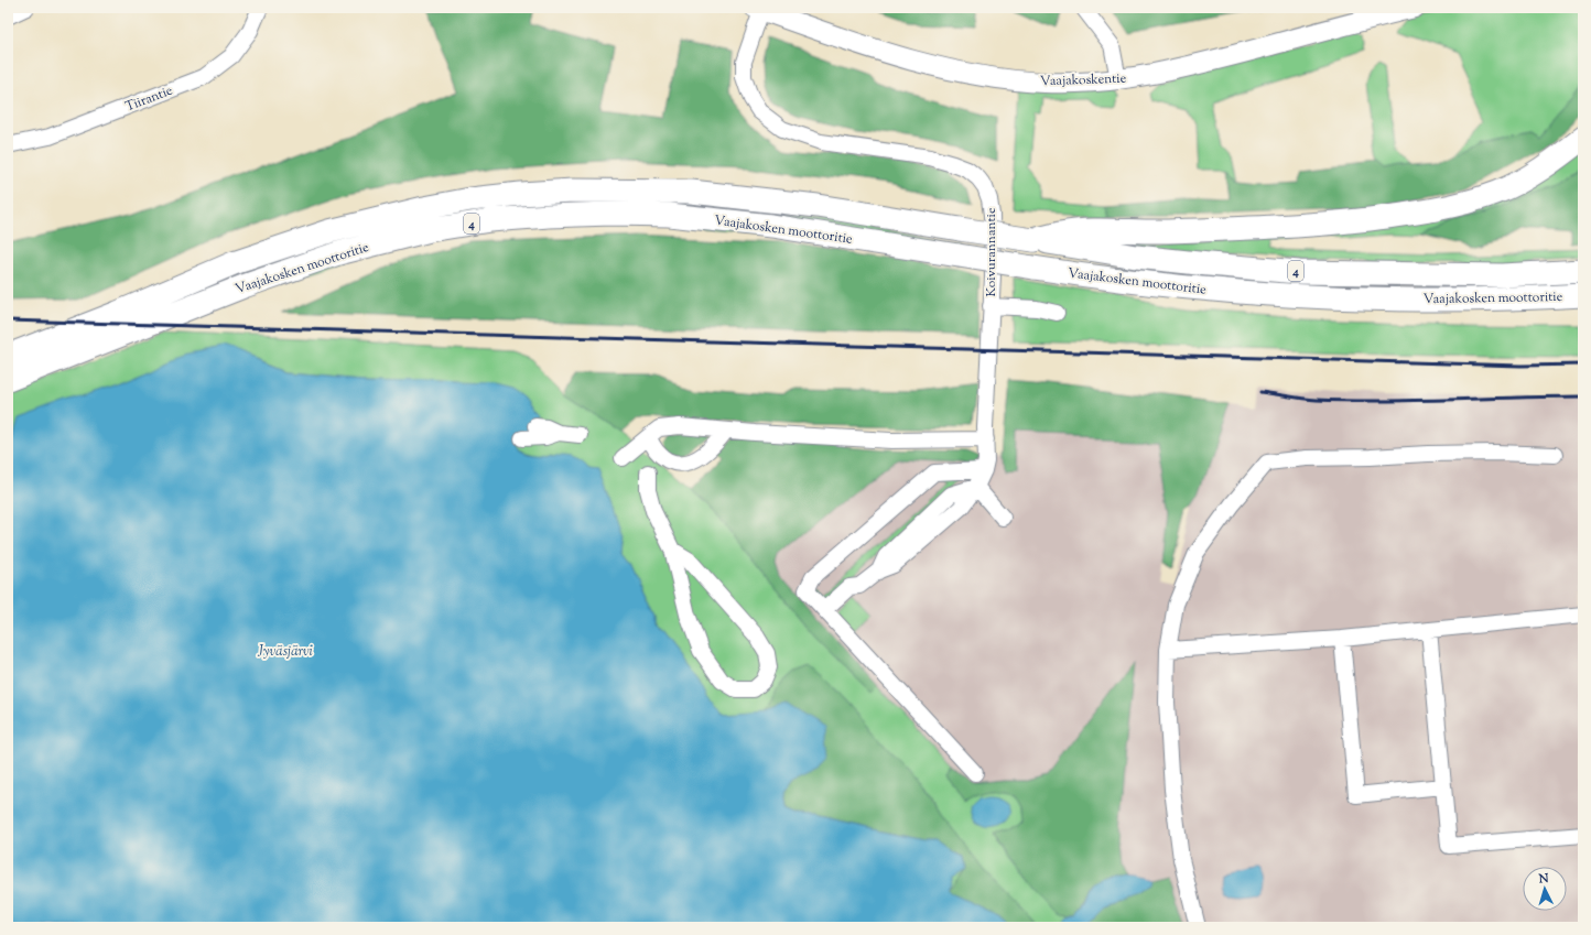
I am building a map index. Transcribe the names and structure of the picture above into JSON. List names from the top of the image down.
{
  "streets": {
    "highway": ["4", "Vaajakosken moottoritie"],
    "main road": ["Vaajakoskentie"],
    "street": ["Tiirantie", "Koivurannantie"]
  },
  "crossings": [
    ["Vaajakoskentie", "Koivurannantie"]
  ],
  "water": ["Jyväsjärvi"],
  "north": "top"
}
